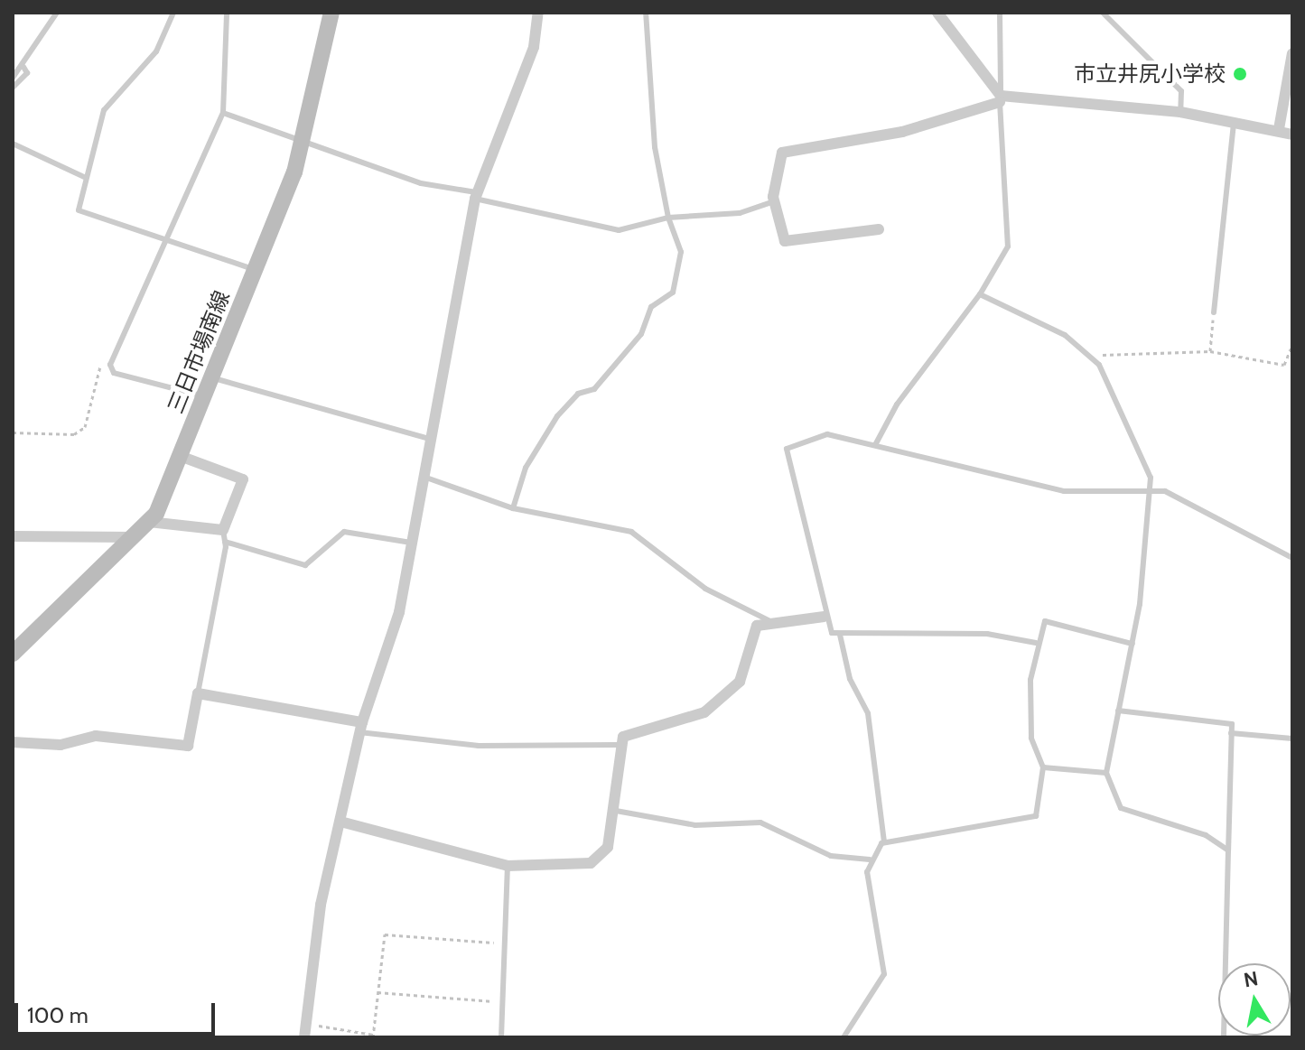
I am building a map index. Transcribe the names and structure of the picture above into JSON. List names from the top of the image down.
{
  "streets": {
    "main road": ["三日市場南線"]
  },
  "places": ["市立井尻小学校"],
  "scale_bar": "100 m",
  "north": "top"
}
